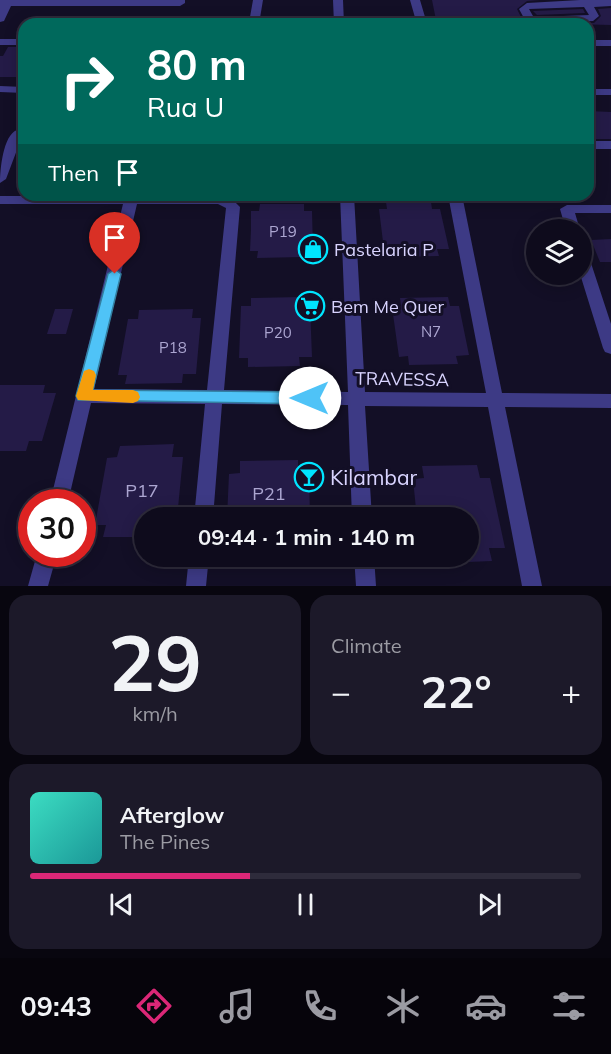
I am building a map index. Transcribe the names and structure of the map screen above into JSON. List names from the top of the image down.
{
  "streets": {
    "street": ["TRAVESSA"]
  },
  "places": {
    "shop": ["Pastelaria P"],
    "supermarket": ["Bem Me Quer"],
    "bar": ["Kilambar"]
  },
  "house_numbers": [
    "P19",
    "N7",
    "P20",
    "P18",
    "P17",
    "P21"
  ],
  "page": {
    "turn": ["80 m", "Rua U"],
    "then": "Then",
    "limit": "30",
    "trip": "09:44 · 1 min · 140 m",
    "tile": [
      ["29", "km/h"],
      "Climate"
    ],
    "heat": ["−", "22°", "+"],
    "song": ["Afterglow", "The Pines"],
    "tabs": "09:43"
  }
}
